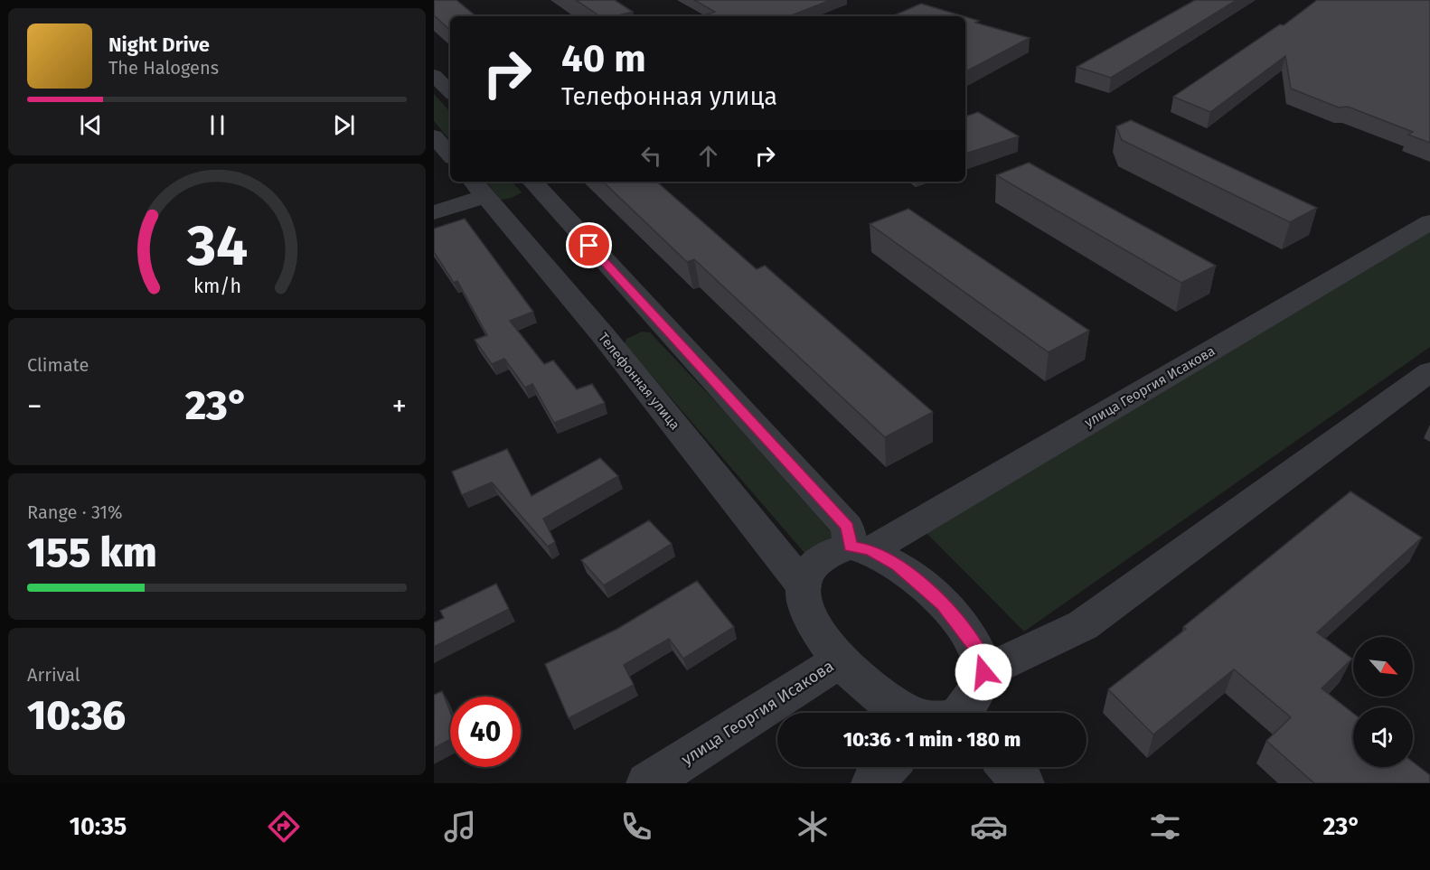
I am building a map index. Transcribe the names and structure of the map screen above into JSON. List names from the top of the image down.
{
  "streets": {
    "street": ["Телефонная улица", "улица Георгия Исакова"]
  },
  "crossings": [
    ["Телефонная улица", "улица Георгия Исакова"]
  ],
  "north": "bottom right",
  "page": {
    "turn": ["40 m", "Телефонная улица"],
    "song": ["Night Drive", "The Halogens"],
    "tile": [
      "Climate",
      ["Range · 31%", "155 km"],
      ["Arrival", "10:36"]
    ],
    "heat": ["−", "23°", "+"],
    "limit": "40",
    "trip": "10:36 · 1 min · 180 m",
    "tabs": ["10:35", "23°"],
    "gauge": ["34", "km/h"]
  }
}
